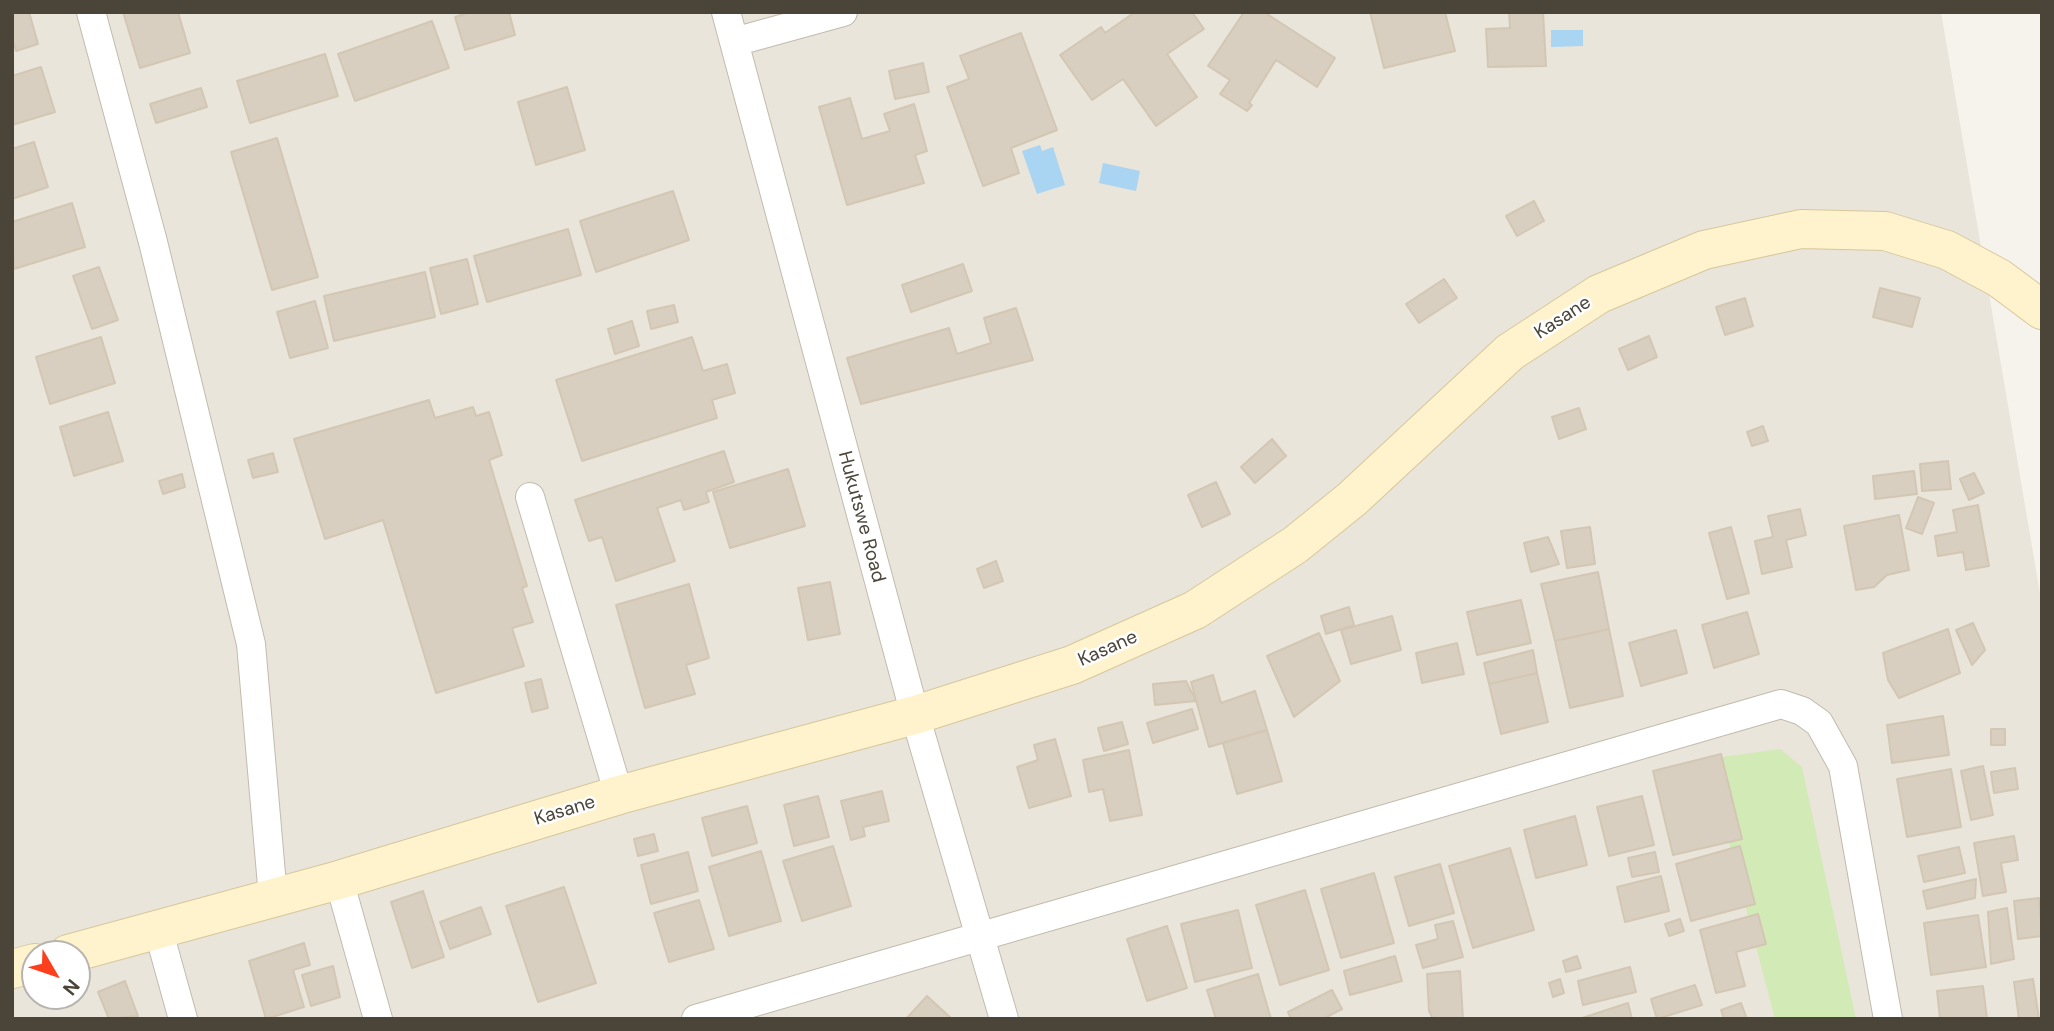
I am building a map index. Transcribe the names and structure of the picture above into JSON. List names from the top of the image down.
{
  "streets": {
    "street": ["Kasane", "Hukutswe Road"]
  },
  "crossings": [
    ["Kasane", "Hukutswe Road"]
  ],
  "north": "bottom right"
}
